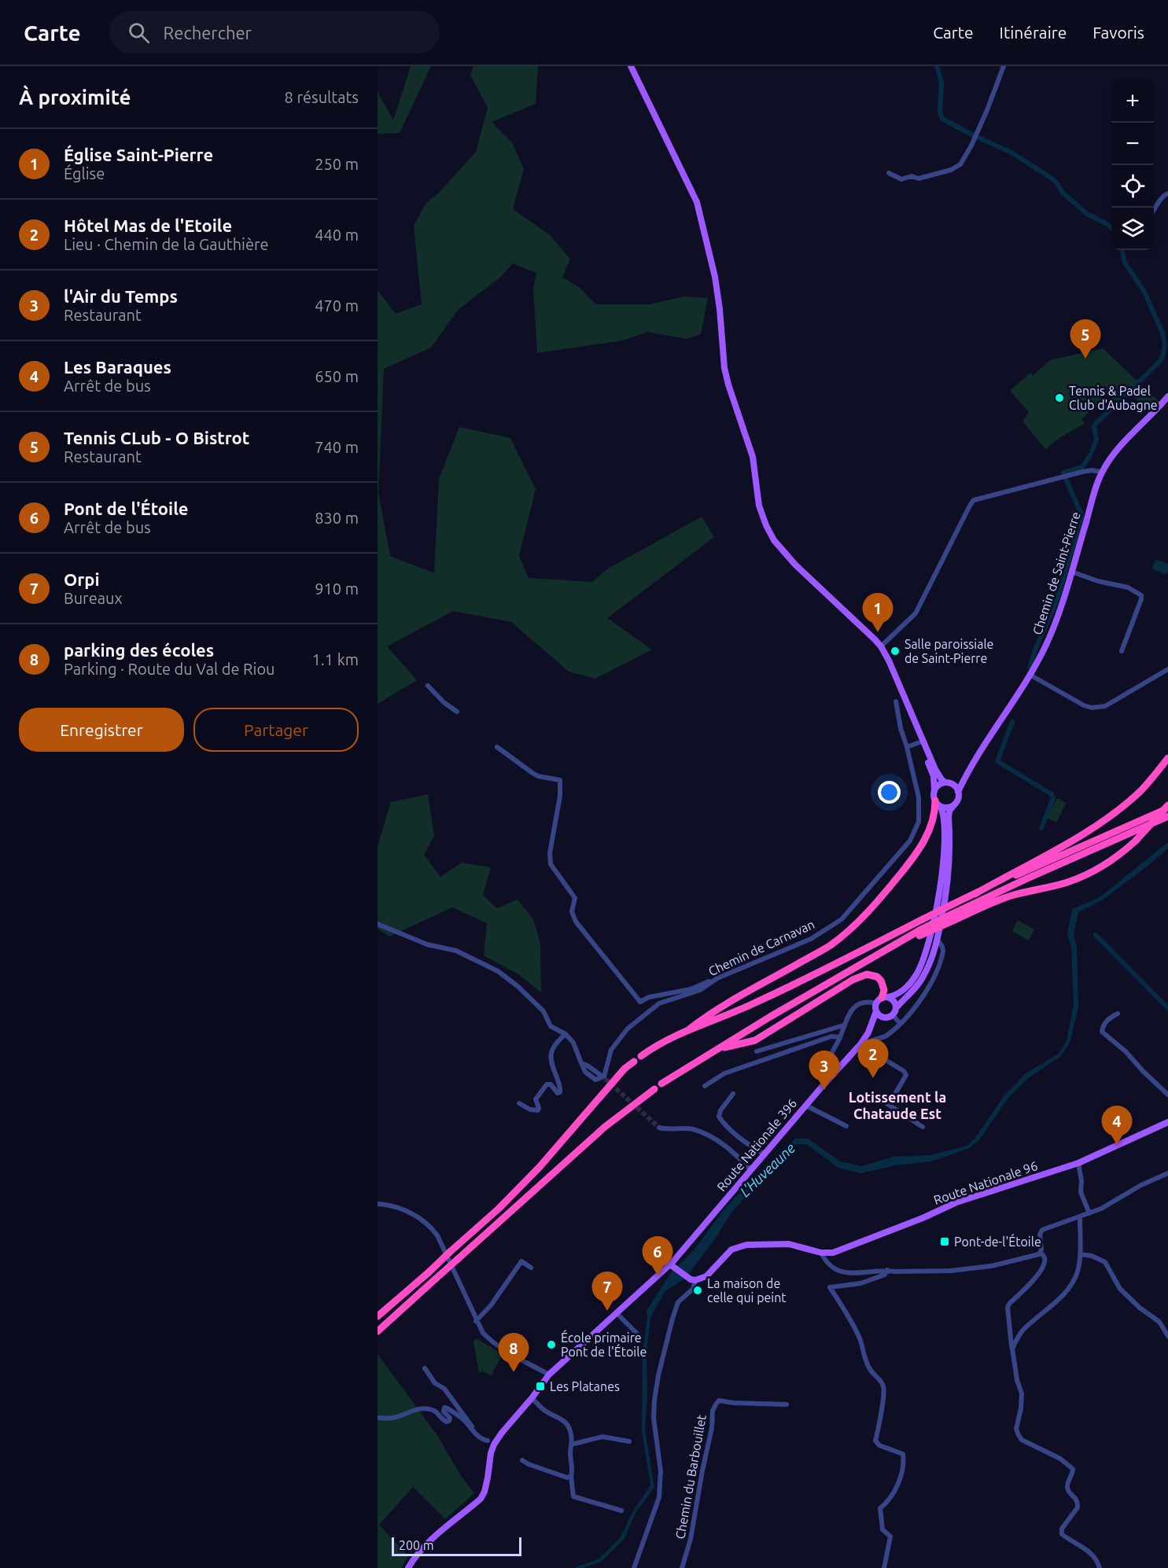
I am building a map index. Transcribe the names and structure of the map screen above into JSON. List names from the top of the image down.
{
  "streets": {
    "main road": ["Chemin de Saint-Pierre", "Route Nationale 396", "Route Nationale 96"],
    "street": ["Chemin de Carnavan", "Chemin du Barbouillet"]
  },
  "districts": ["Lotissement la Chataude Est"],
  "water": ["L'Huveaune"],
  "places": {
    "other": [
      "Tennis & Padel Club d'Aubagne",
      "Salle paroissiale de Saint-Pierre",
      "La maison de celle qui peint",
      "École primaire Pont de l'Étoile"
    ],
    "transit": ["Pont-de-l'Étoile", "Les Platanes"]
  },
  "scale_bar": "200 m",
  "page": {
    "header": "Carte",
    "search": "Rechercher",
    "nav": ["Carte", "Itinéraire", "Favoris"],
    "heading": ["À proximité", "8 résultats"],
    "map_buttons": ["+", "−"],
    "list": [
      {
        "mark": "1",
        "name": "Église Saint-Pierre",
        "note": "Église",
        "value": "250 m"
      },
      {
        "mark": "2",
        "name": "Hôtel Mas de l'Etoile",
        "note": "Lieu · Chemin de la Gauthière",
        "value": "440 m"
      },
      {
        "mark": "3",
        "name": "l'Air du Temps",
        "note": "Restaurant",
        "value": "470 m"
      },
      {
        "mark": "4",
        "name": "Les Baraques",
        "note": "Arrêt de bus",
        "value": "650 m"
      },
      {
        "mark": "5",
        "name": "Tennis CLub - O Bistrot",
        "note": "Restaurant",
        "value": "740 m"
      },
      {
        "mark": "6",
        "name": "Pont de l'Étoile",
        "note": "Arrêt de bus",
        "value": "830 m"
      },
      {
        "mark": "7",
        "name": "Orpi",
        "note": "Bureaux",
        "value": "910 m"
      },
      {
        "mark": "8",
        "name": "parking des écoles",
        "note": "Parking · Route du Val de Riou",
        "value": "1.1 km"
      }
    ],
    "pins": [
      "5",
      "1",
      "2",
      "3",
      "4",
      "6",
      "7",
      "8"
    ],
    "buttons": ["Enregistrer", "Partager"],
    "scale": "200 m"
  }
}
